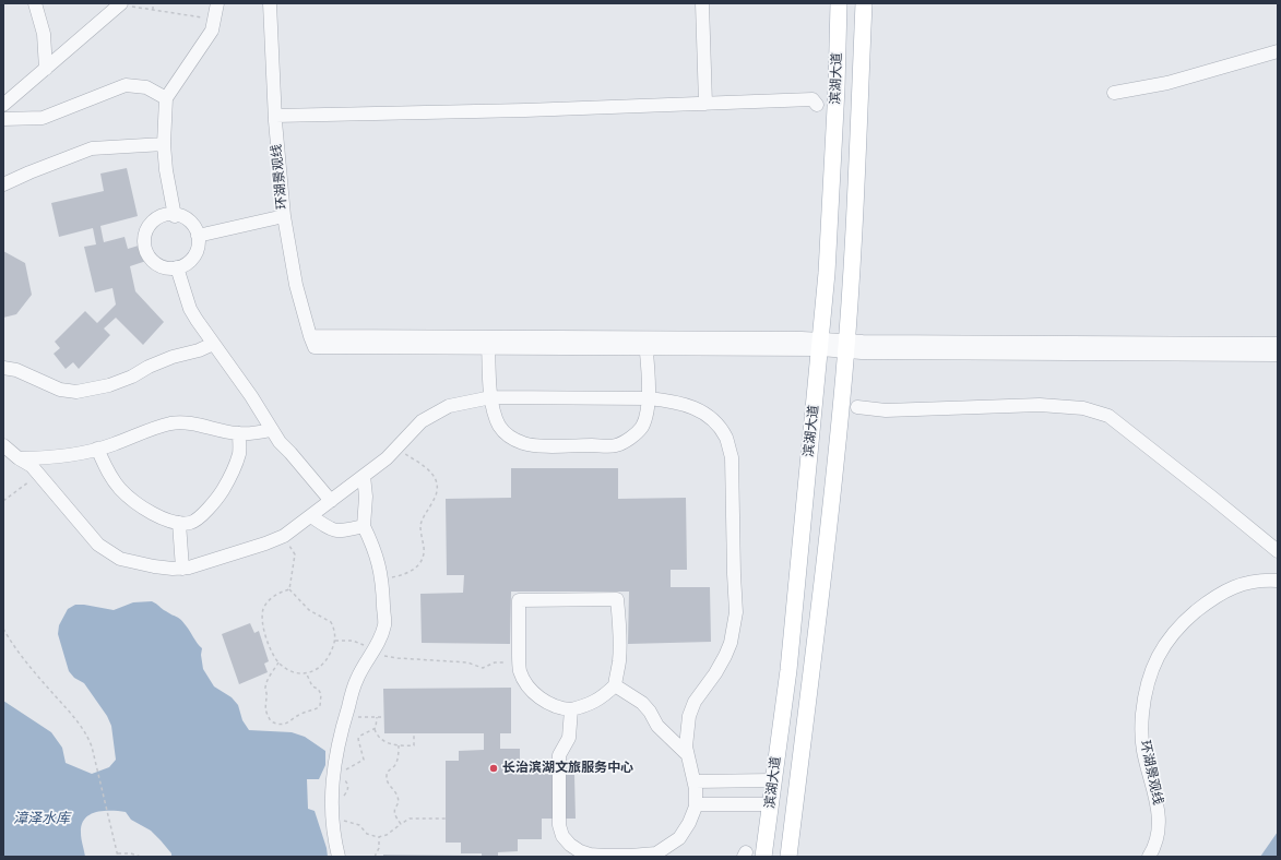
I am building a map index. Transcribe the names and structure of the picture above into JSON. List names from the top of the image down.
{
  "streets": {
    "main road": ["滨湖大道"],
    "street": ["环湖景观线"]
  },
  "water": ["漳泽水库"],
  "places": ["长治滨湖文旅服务中心"]
}
